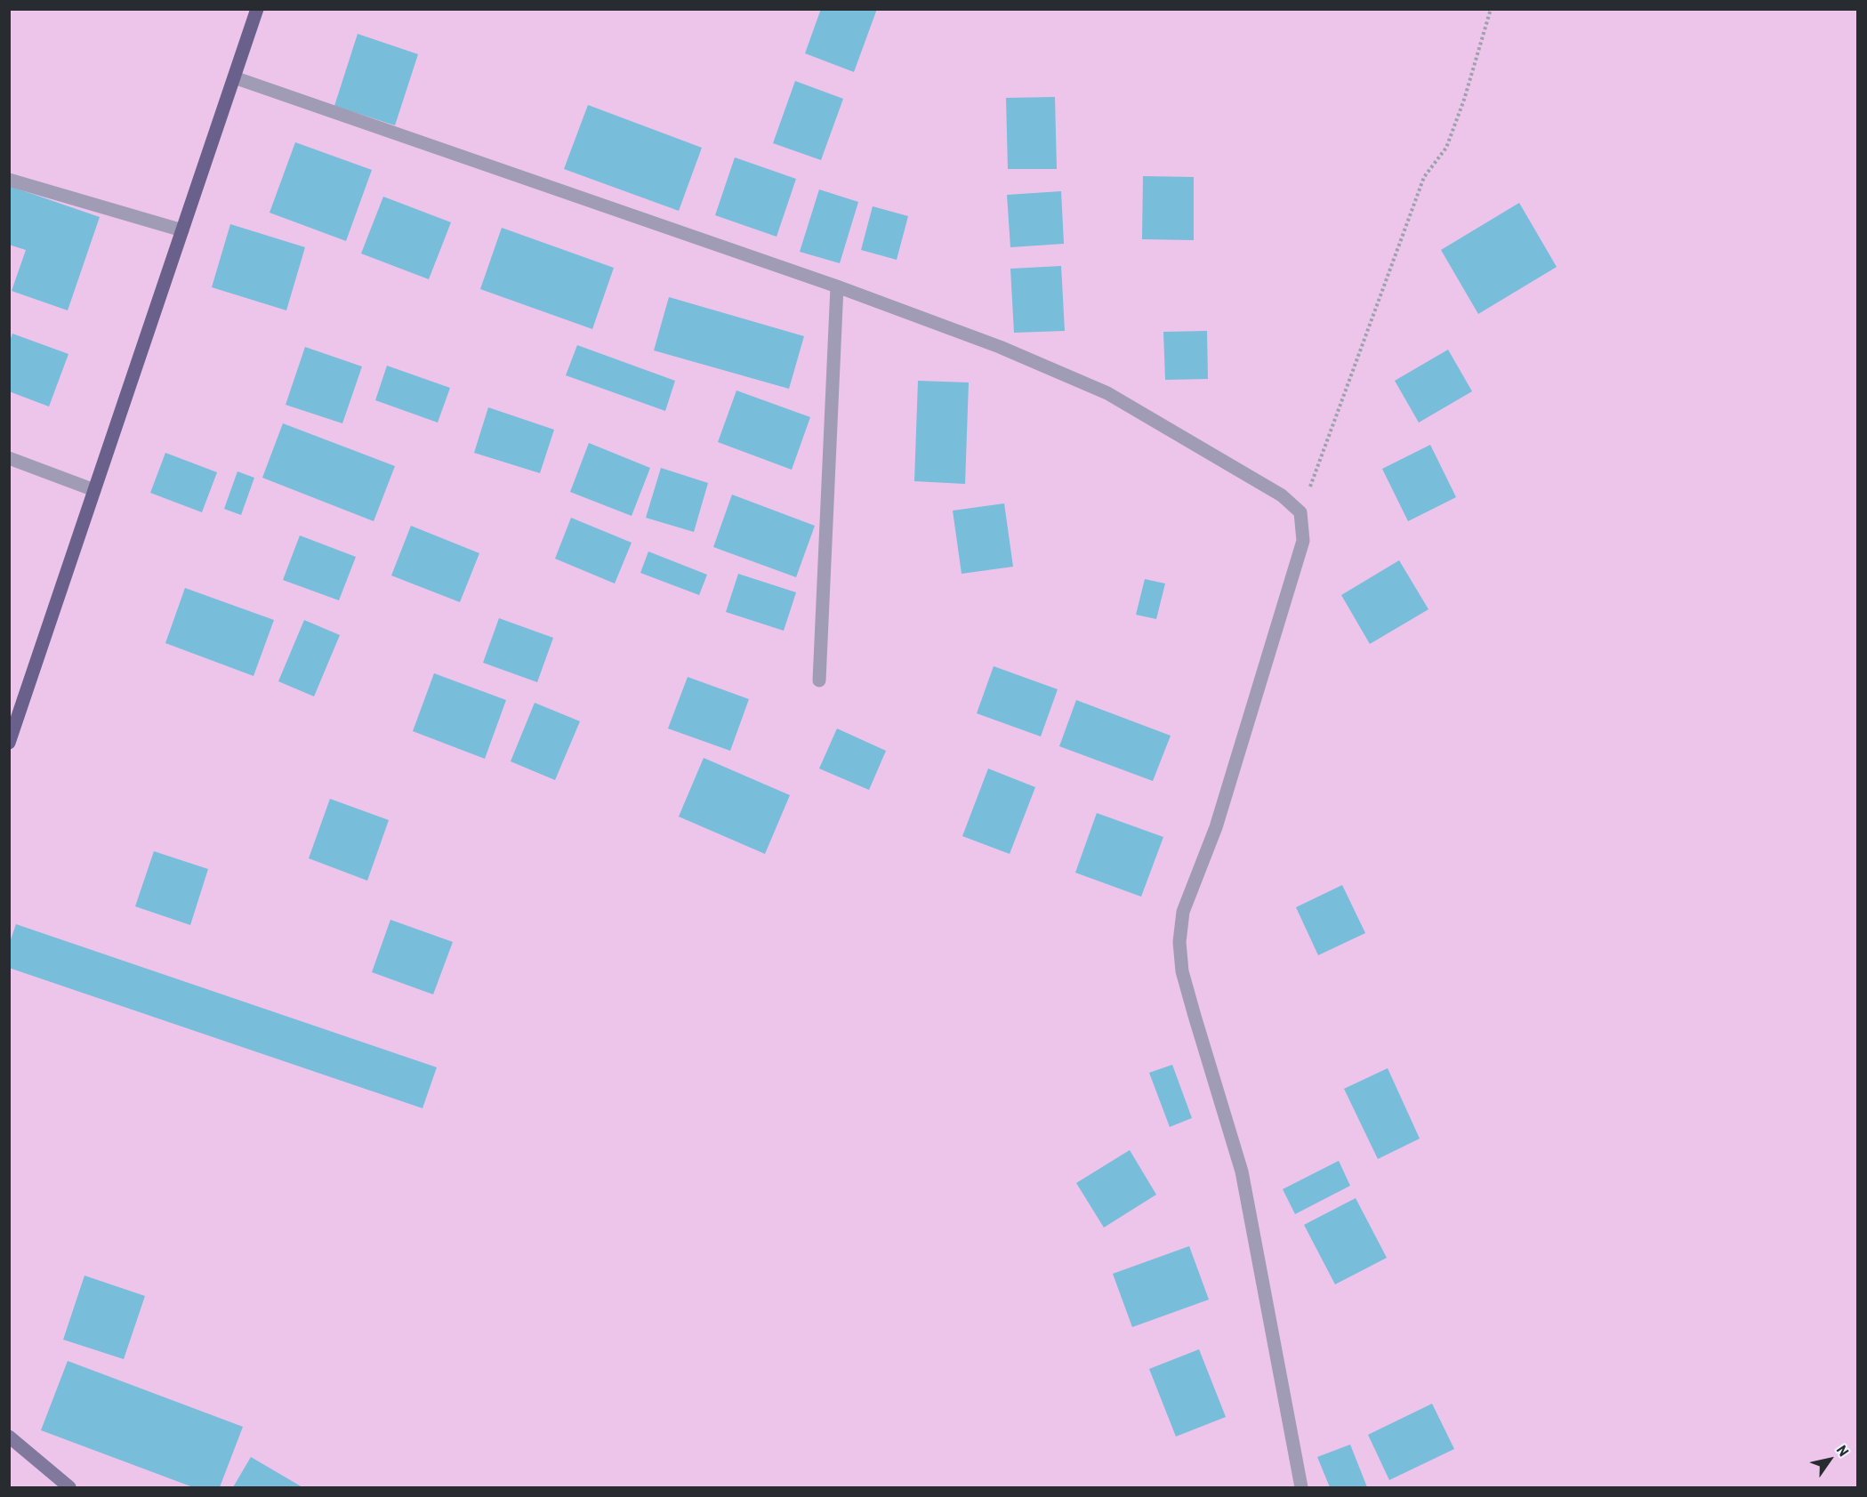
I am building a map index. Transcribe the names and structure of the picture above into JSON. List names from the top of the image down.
{
  "north": "top right"
}
